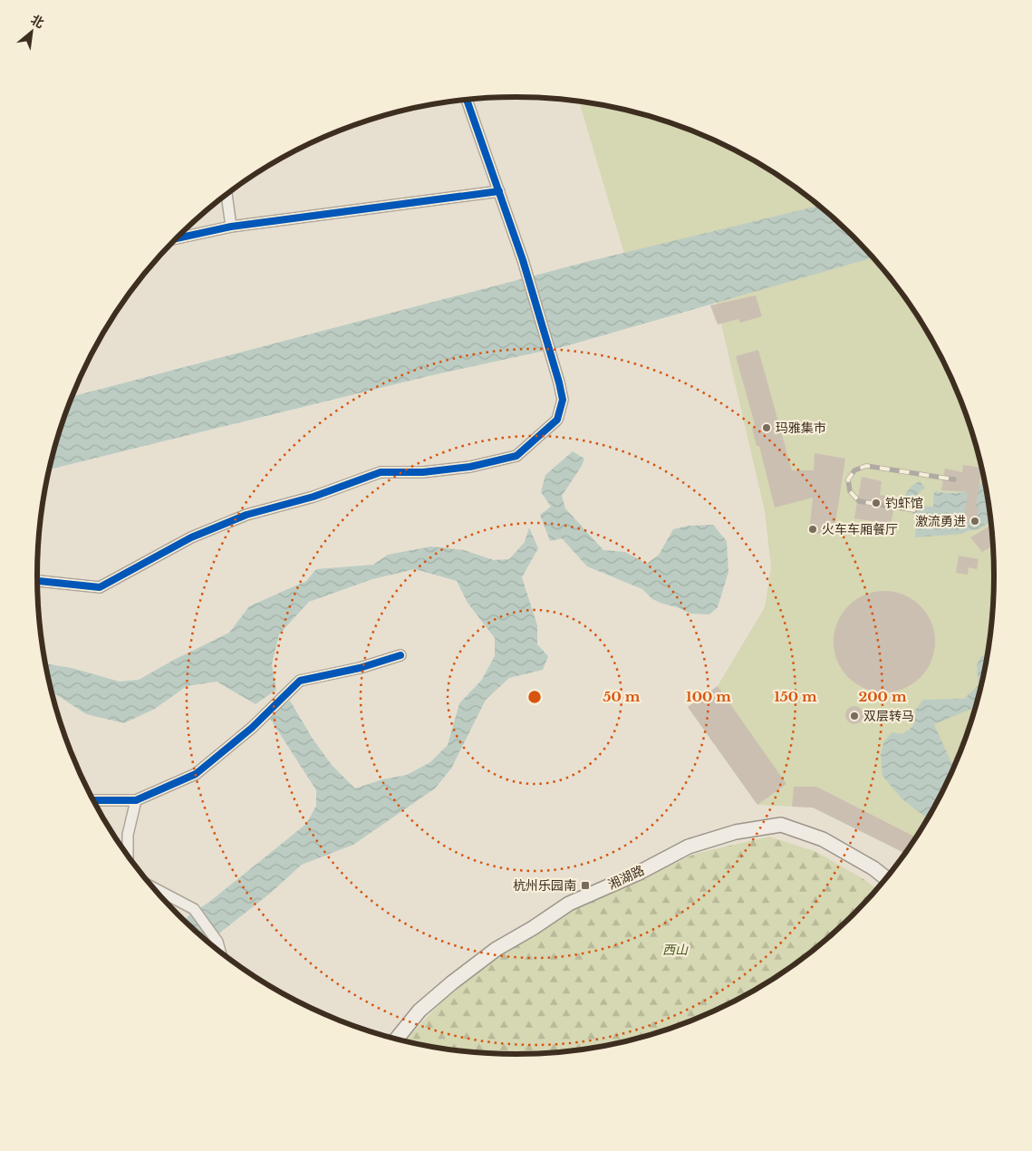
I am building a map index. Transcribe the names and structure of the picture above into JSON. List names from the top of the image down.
{
  "streets": {
    "main road": ["湘湖路"]
  },
  "parks": ["西山"],
  "places": {
    "other": [
      "玛雅集市",
      "钓虾馆",
      "激流勇进",
      "火车车厢餐厅",
      "双层转马"
    ],
    "transit": ["杭州乐园南"]
  },
  "north": "top right",
  "rings": [
    "50 m",
    "100 m",
    "150 m",
    "200 m"
  ]
}
